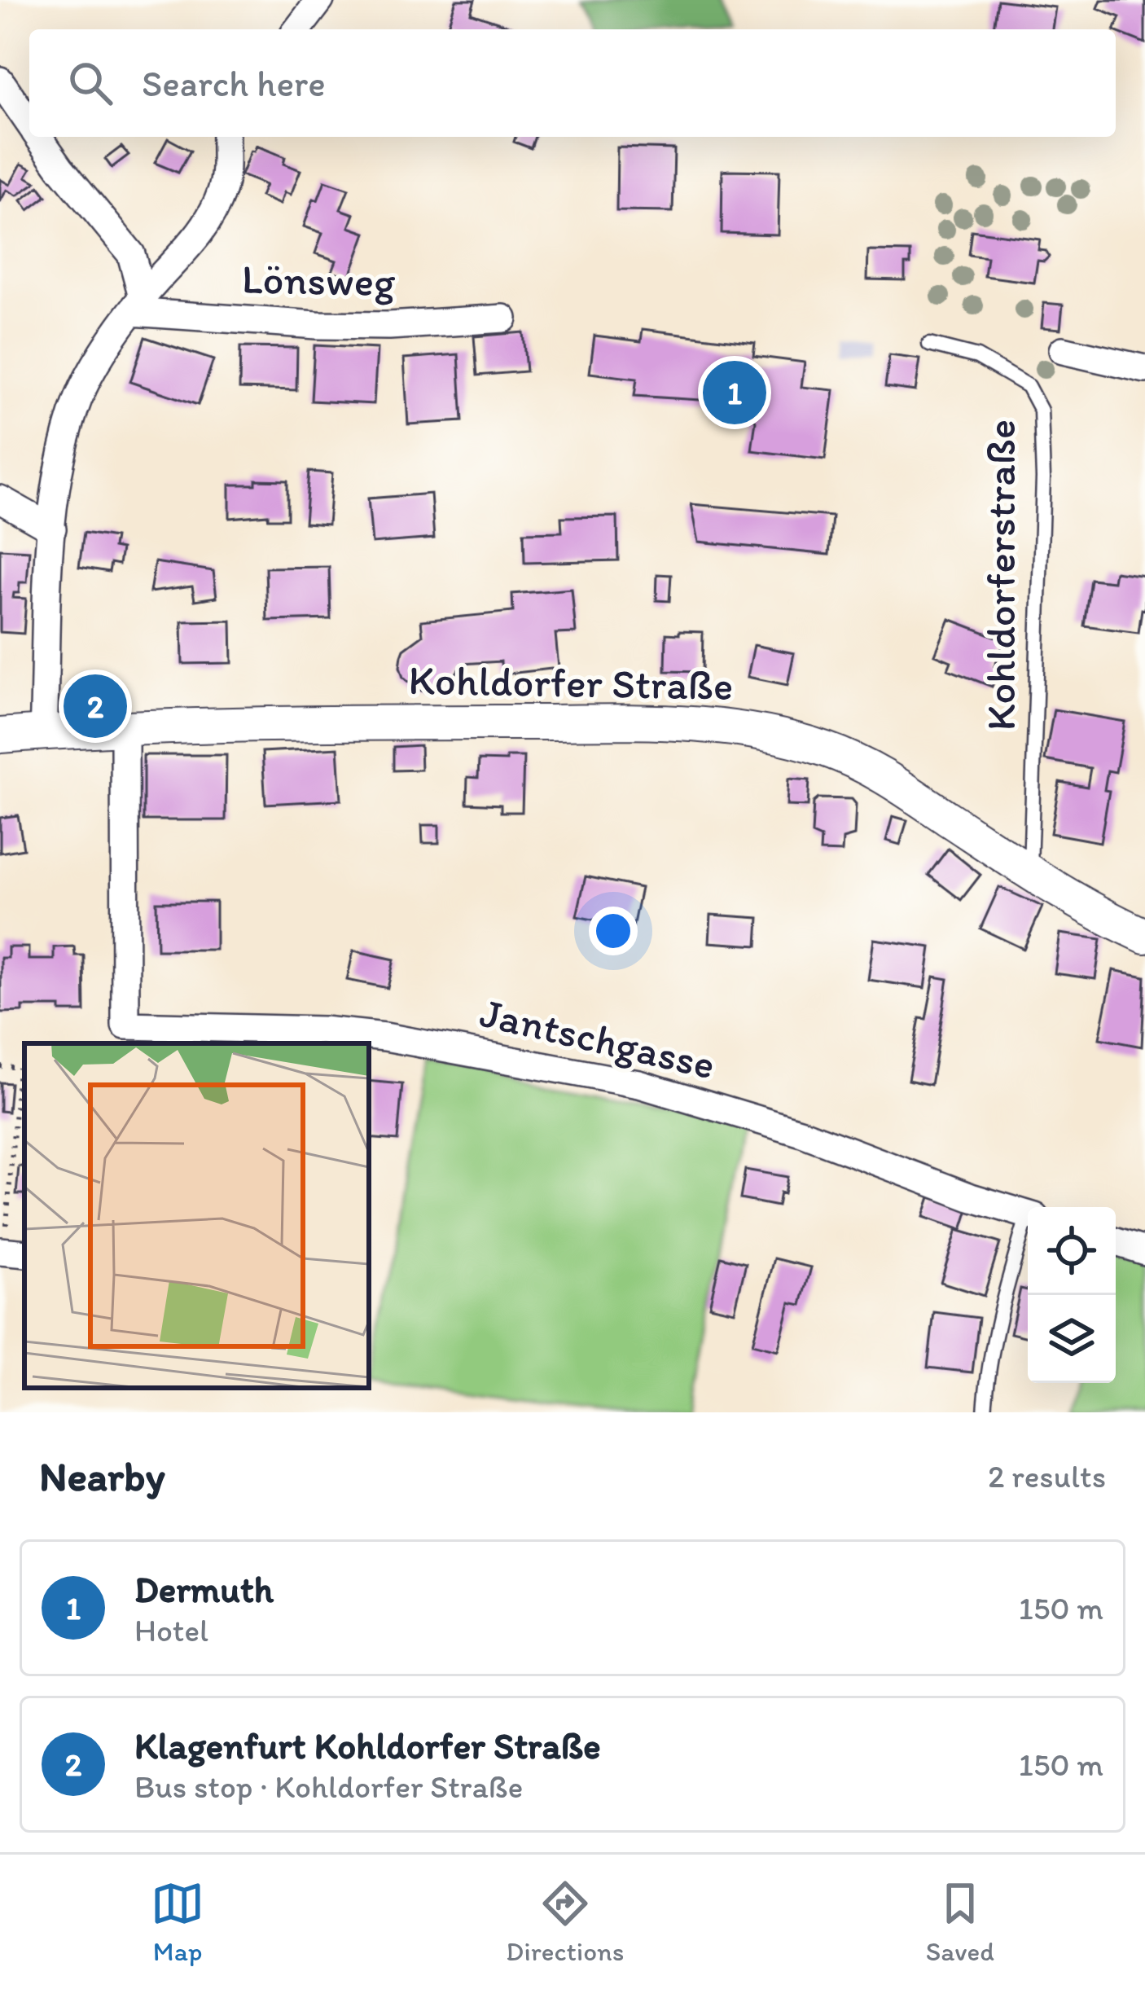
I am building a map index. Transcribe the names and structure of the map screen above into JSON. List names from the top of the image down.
{
  "streets": {
    "street": ["Lönsweg", "Kohldorfer Straße", "Jantschgasse"],
    "lane": ["Kohldorferstraße"]
  },
  "crossings": [
    ["Kohldorferstraße", "Kohldorfer Straße"],
    ["Kohldorfer Straße", "Jantschgasse"]
  ],
  "page": {
    "search": "Search here",
    "pins": ["1", "2"],
    "heading": ["Nearby", "2 results"],
    "list": [
      {
        "mark": "1",
        "name": "Dermuth",
        "note": "Hotel",
        "value": "150 m"
      },
      {
        "mark": "2",
        "name": "Klagenfurt Kohldorfer Straße",
        "note": "Bus stop · Kohldorfer Straße",
        "value": "150 m"
      }
    ],
    "nav": ["Map", "Directions", "Saved"]
  }
}
